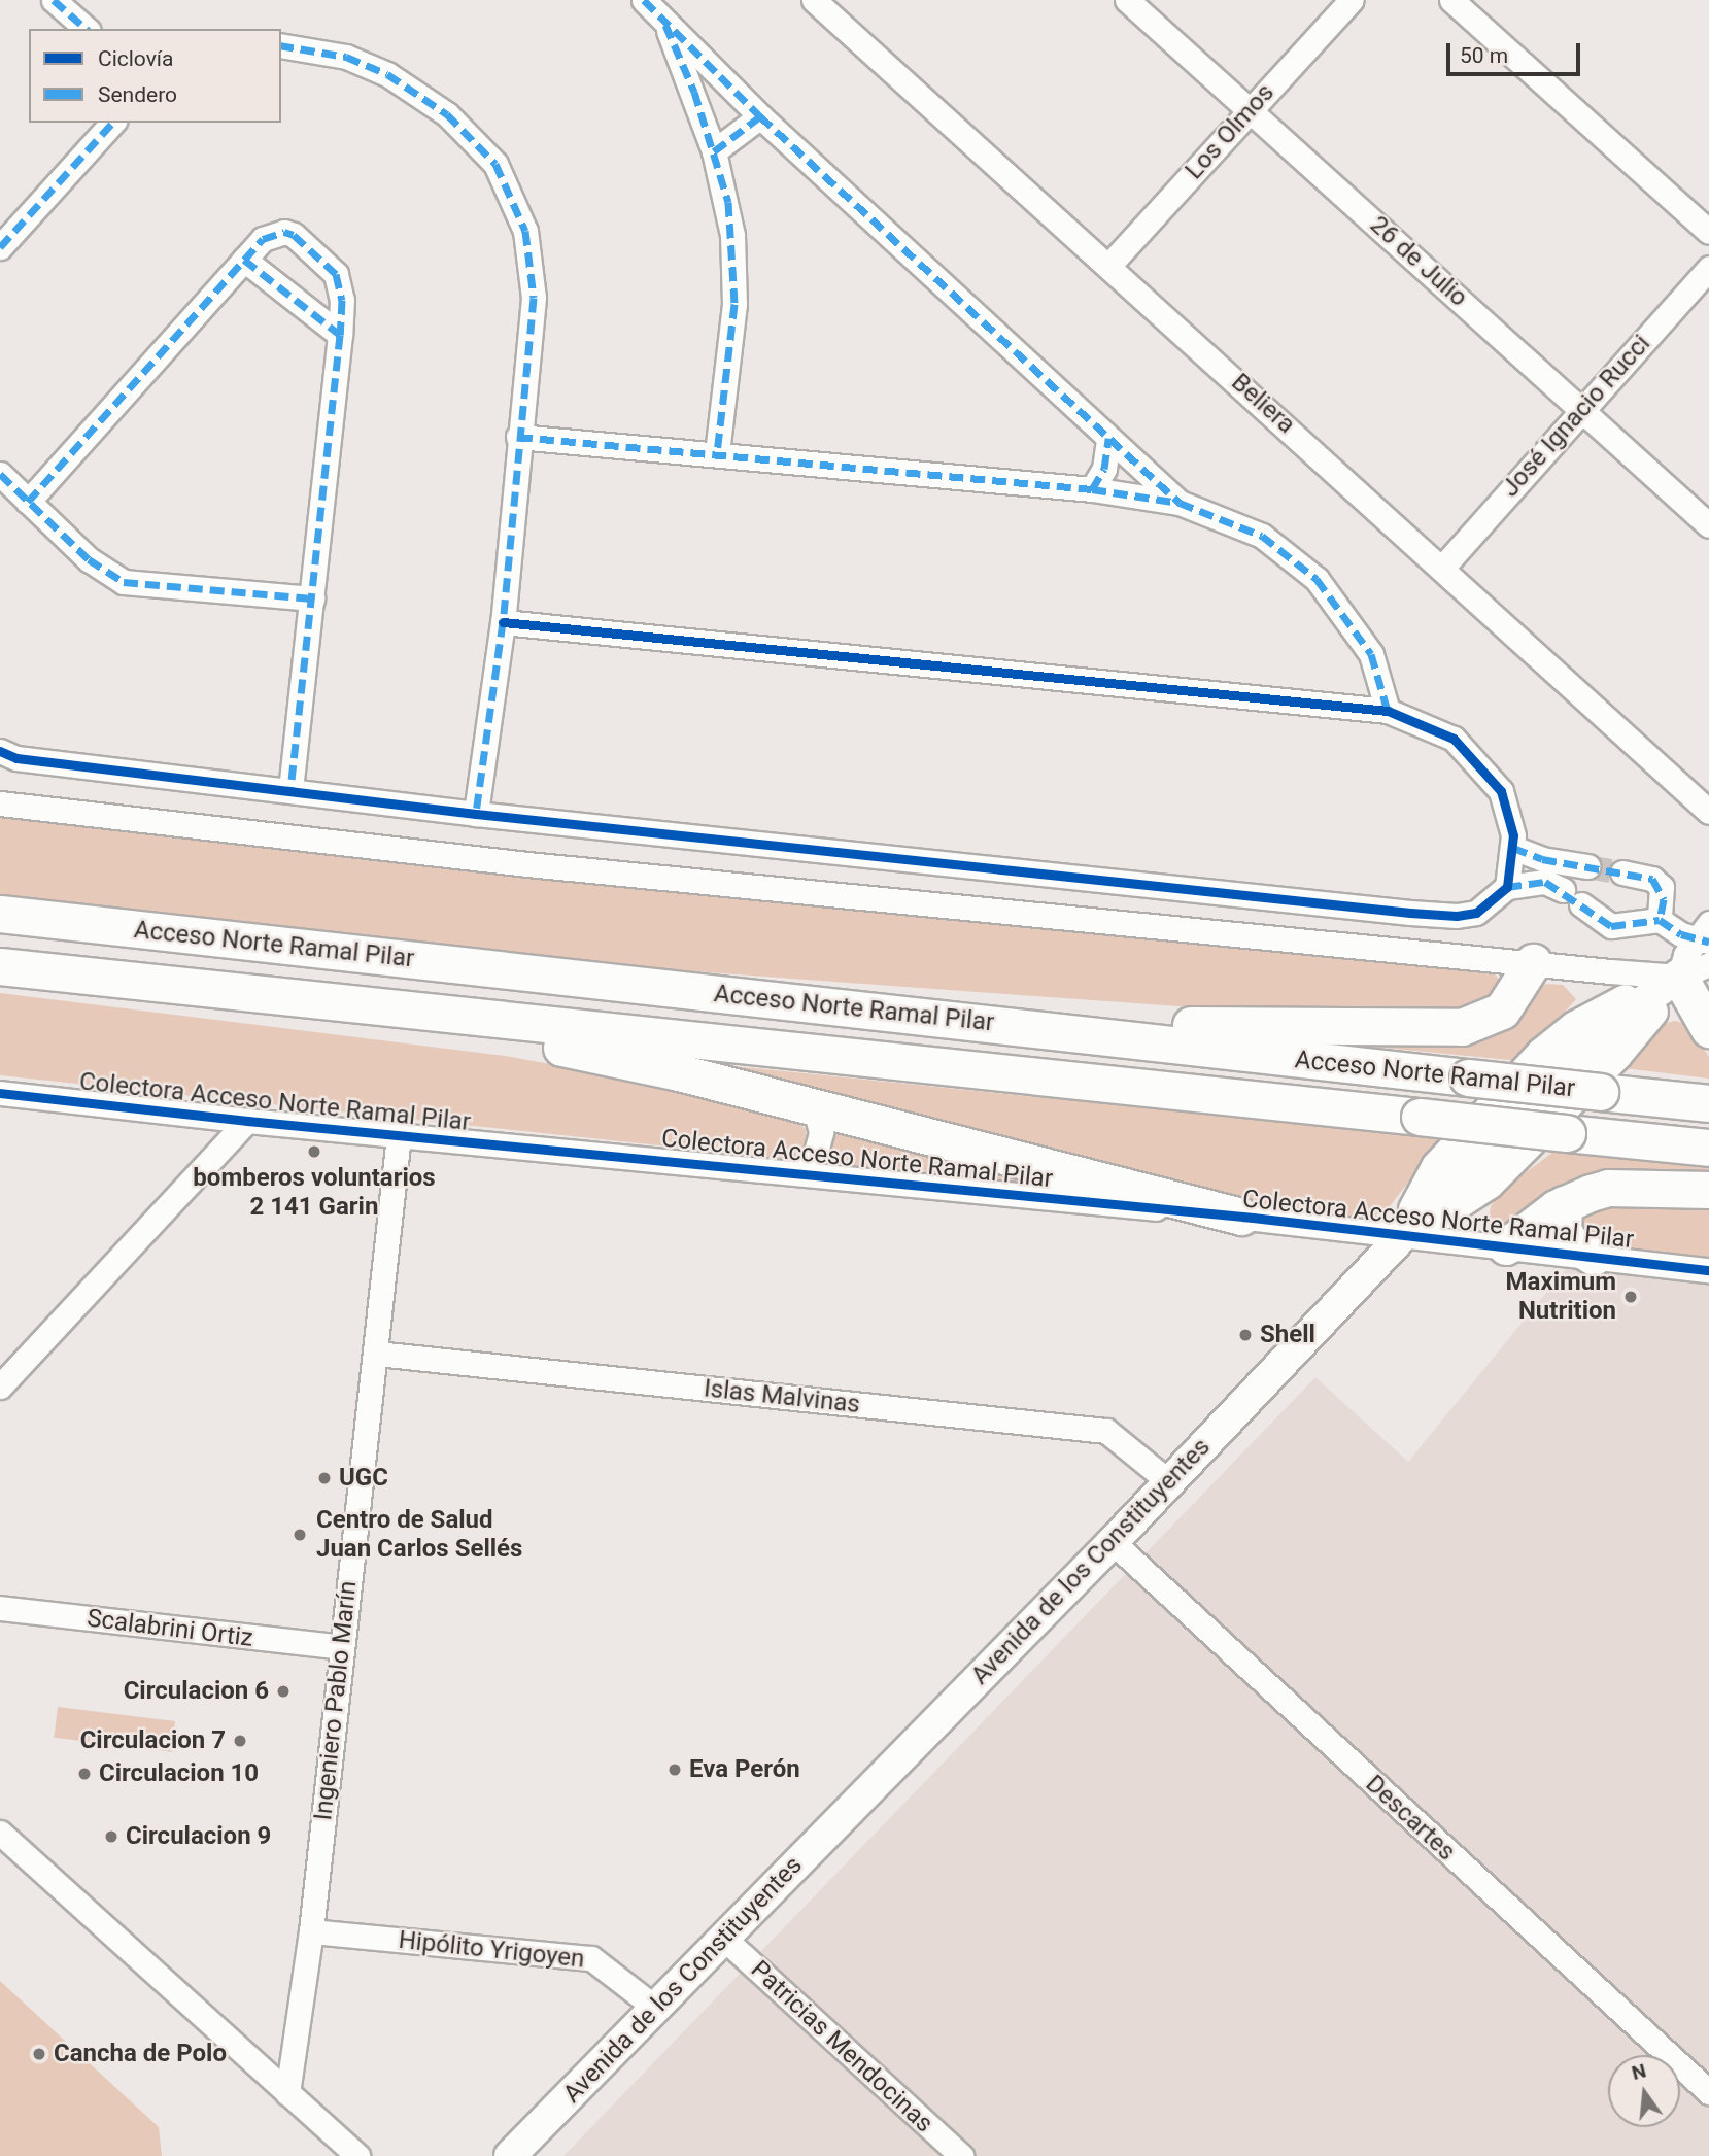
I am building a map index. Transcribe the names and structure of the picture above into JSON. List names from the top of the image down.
{
  "streets": {
    "highway": ["Acceso Norte Ramal Pilar"],
    "main road": ["Avenida de los Constituyentes"],
    "street": [
      "Los Olmos",
      "26 de Julio",
      "Beliera",
      "José Ignacio Rucci",
      "Colectora Acceso Norte Ramal Pilar",
      "Islas Malvinas",
      "Scalabrini Ortiz",
      "Ingeniero Pablo Marín",
      "Descartes",
      "Hipólito Yrigoyen",
      "Patricias Mendocinas"
    ]
  },
  "crossings": [
    ["Los Olmos", "26 de Julio"],
    ["Los Olmos", "Beliera"],
    ["26 de Julio", "José Ignacio Rucci"],
    ["Beliera", "José Ignacio Rucci"],
    ["Colectora Acceso Norte Ramal Pilar", "Avenida de los Constituyentes"],
    ["Colectora Acceso Norte Ramal Pilar", "Ingeniero Pablo Marín"],
    ["Islas Malvinas", "Avenida de los Constituyentes"],
    ["Islas Malvinas", "Ingeniero Pablo Marín"],
    ["Avenida de los Constituyentes", "Descartes"],
    ["Avenida de los Constituyentes", "Hipólito Yrigoyen"],
    ["Avenida de los Constituyentes", "Patricias Mendocinas"],
    ["Scalabrini Ortiz", "Ingeniero Pablo Marín"],
    ["Ingeniero Pablo Marín", "Hipólito Yrigoyen"]
  ],
  "places": [
    "bomberos voluntarios 2 141 Garin",
    "Maximum Nutrition",
    "Shell",
    "UGC",
    "Centro de Salud Juan Carlos Sellés",
    "Circulacion 6",
    "Circulacion 7",
    "Eva Perón",
    "Circulacion 10",
    "Circulacion 9",
    "Cancha de Polo"
  ],
  "legend": ["Ciclovía", "Sendero"],
  "scale_bar": "50 m",
  "north": "top"
}
